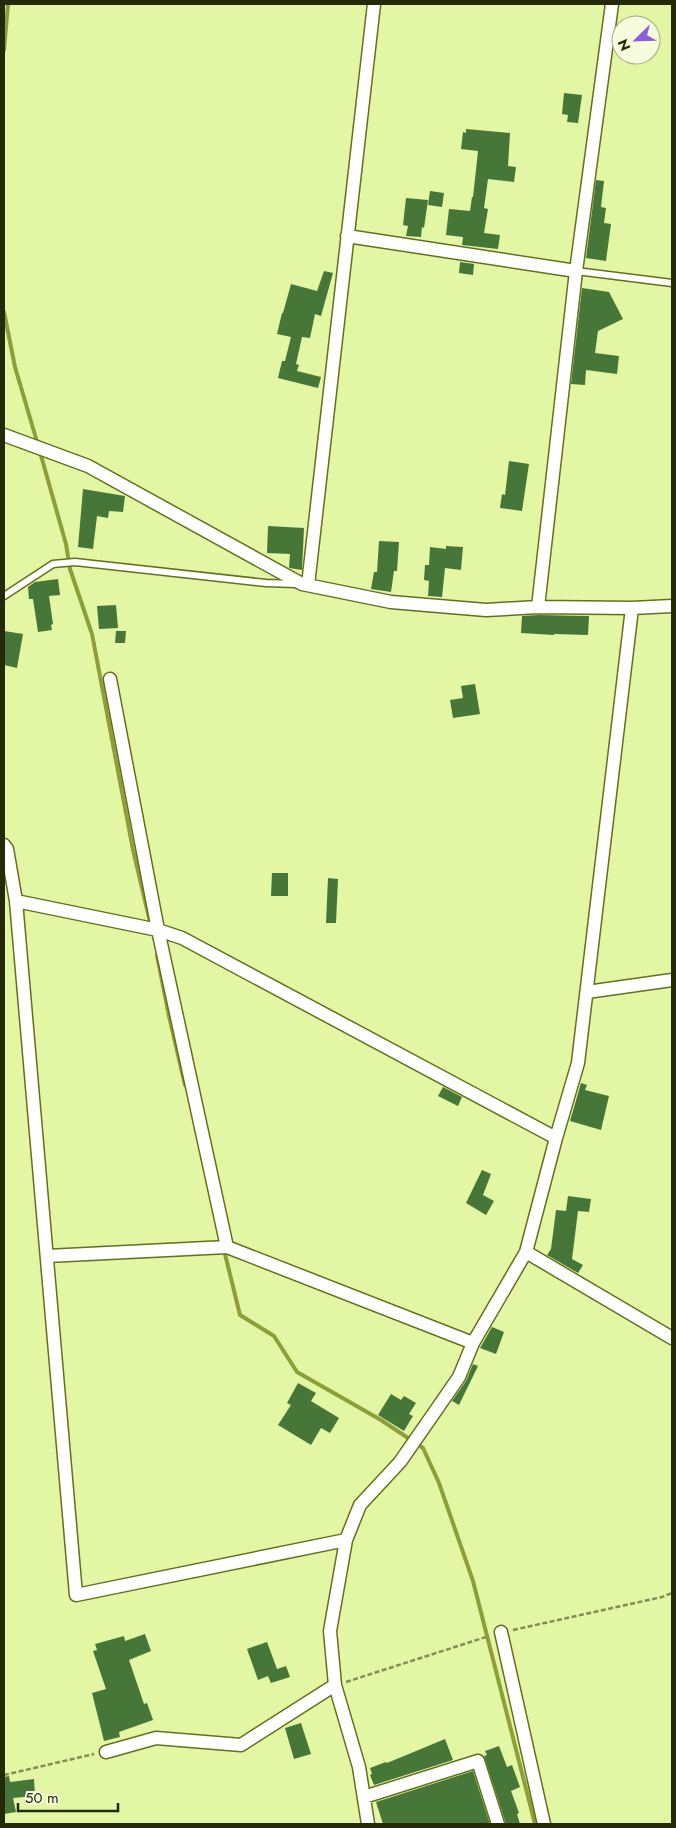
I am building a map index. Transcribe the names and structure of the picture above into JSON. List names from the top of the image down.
{
  "scale_bar": "50 m",
  "north": "bottom left"
}
